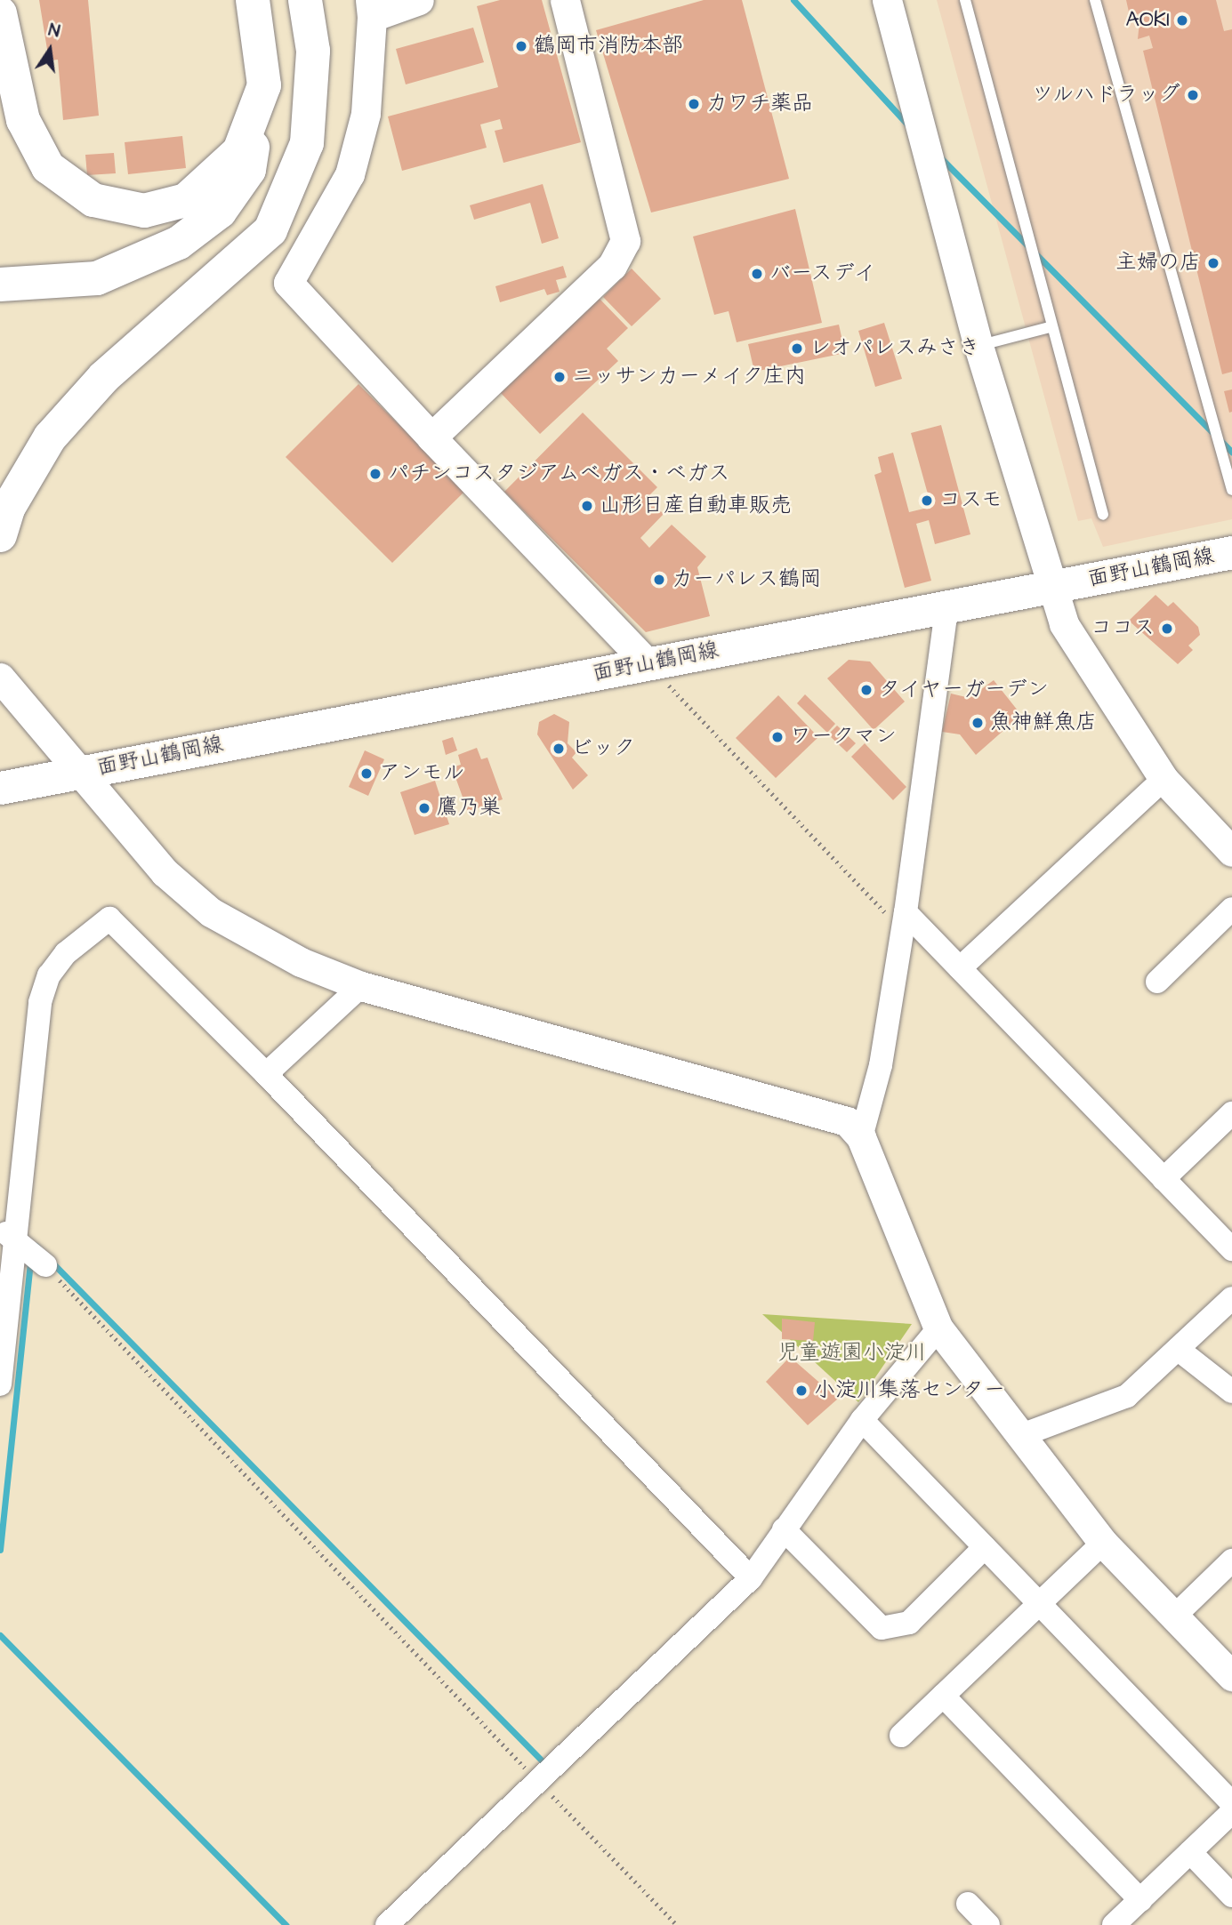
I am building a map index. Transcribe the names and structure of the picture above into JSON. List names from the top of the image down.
{
  "streets": {
    "main road": ["面野山鶴岡線"]
  },
  "parks": ["児童遊園小淀川"],
  "places": [
    "AOKI",
    "鶴岡市消防本部",
    "ツルハドラッグ",
    "カワチ薬品",
    "主婦の店",
    "バースデイ",
    "レオパレスみさき",
    "ニッサンカーメイク庄内",
    "パチンコスタジアムベガス・ベガス",
    "コスモ",
    "山形日産自動車販売",
    "カーパレス鶴岡",
    "ココス",
    "タイヤーガーデン",
    "魚神鮮魚店",
    "ワークマン",
    "ビック",
    "アンモル",
    "鷹乃巣",
    "小淀川集落センター"
  ],
  "north": "top"
}
